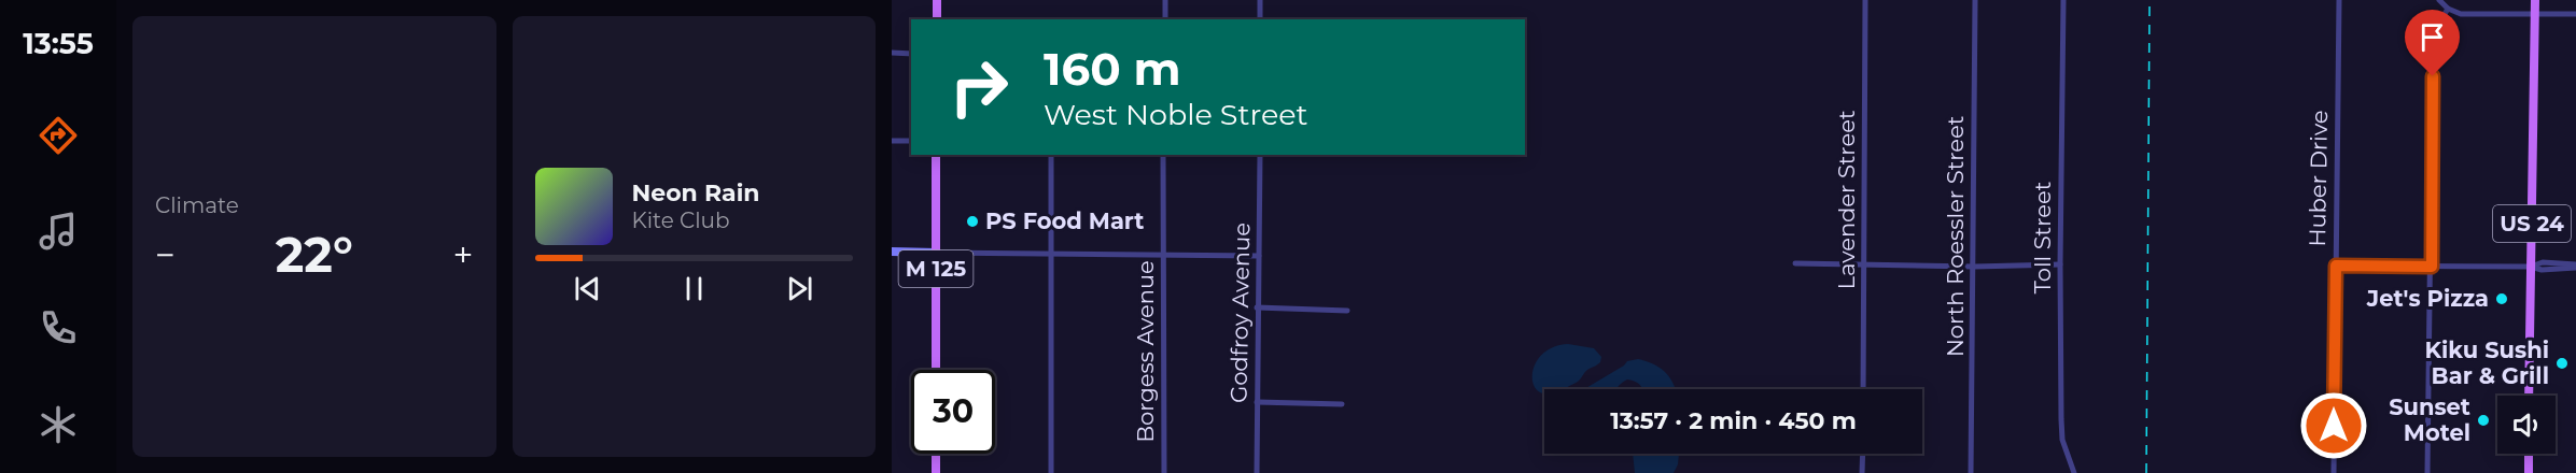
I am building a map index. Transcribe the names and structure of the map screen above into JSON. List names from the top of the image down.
{
  "streets": {
    "main road": ["US 24", "M 125"],
    "street": [
      "Huber Drive",
      "Lavender Street",
      "North Roessler Street",
      "Toll Street",
      "Godfroy Avenue",
      "Borgess Avenue"
    ]
  },
  "places": [
    "PS Food Mart",
    "Jet's Pizza",
    "Kiku Sushi Bar & Grill",
    "Sunset Motel"
  ],
  "page": {
    "tabs": "13:55",
    "tile": "Climate",
    "turn": ["160 m", "West Noble Street"],
    "song": ["Neon Rain", "Kite Club"],
    "heat": ["−", "22°", "+"],
    "limit": "30",
    "trip": "13:57 · 2 min · 450 m"
  }
}
